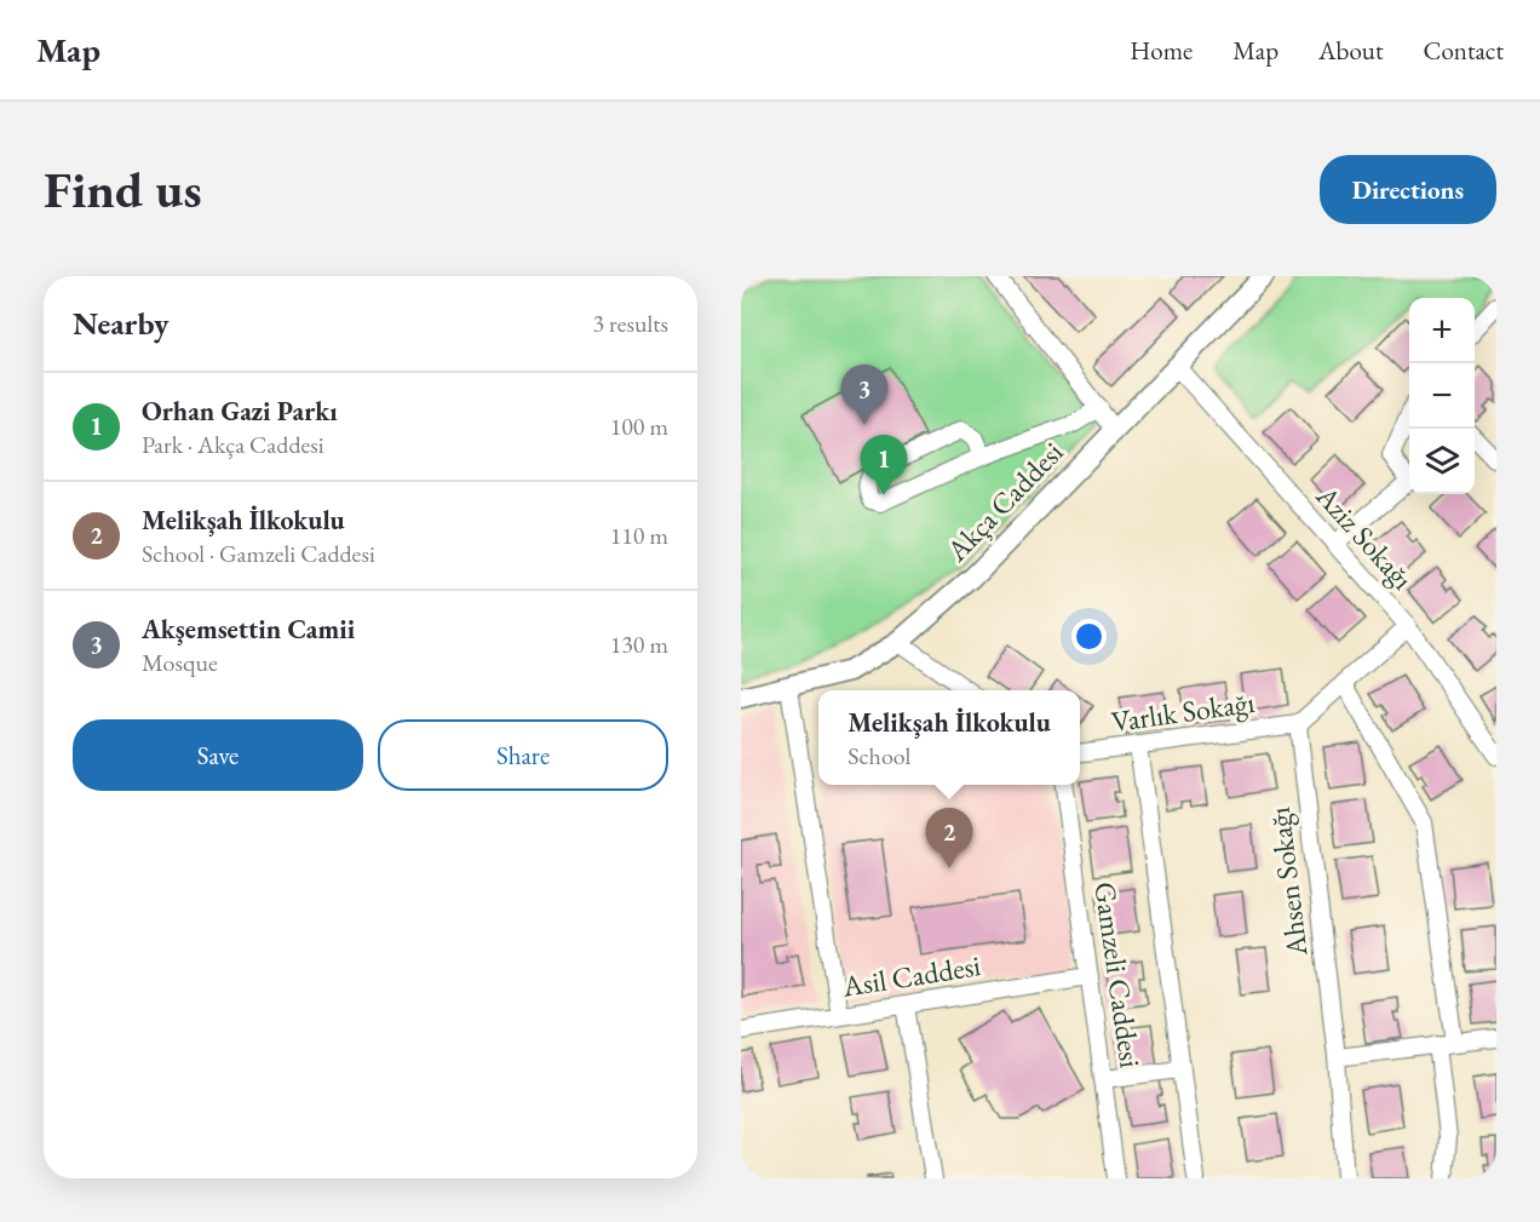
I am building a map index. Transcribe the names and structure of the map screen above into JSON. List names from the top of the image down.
{
  "streets": {
    "main road": ["Akça Caddesi"],
    "street": [
      "Aziz Sokağı",
      "Varlık Sokağı",
      "Ahsen Sokağı",
      "Gamzeli Caddesi",
      "Asil Caddesi"
    ]
  },
  "crossings": [
    ["Akça Caddesi", "Aziz Sokağı"],
    ["Varlık Sokağı", "Ahsen Sokağı"],
    ["Gamzeli Caddesi", "Asil Caddesi"]
  ],
  "page": {
    "header": "Map",
    "nav": [
      "Home",
      "Map",
      "About",
      "Contact"
    ],
    "buttons": [
      "Directions",
      ["Save", "Share"]
    ],
    "title": "Find us",
    "heading": ["Nearby", "3 results"],
    "map_buttons": ["+", "−"],
    "pins": ["3", "1", "2"],
    "list": [
      {
        "mark": "1",
        "name": "Orhan Gazi Parkı",
        "note": "Park · Akça Caddesi",
        "value": "100 m"
      },
      {
        "mark": "2",
        "name": "Melikşah İlkokulu",
        "note": "School · Gamzeli Caddesi",
        "value": "110 m"
      },
      {
        "mark": "3",
        "name": "Akşemsettin Camii",
        "note": "Mosque",
        "value": "130 m"
      }
    ],
    "popup": ["Melikşah İlkokulu", "School"]
  }
}
